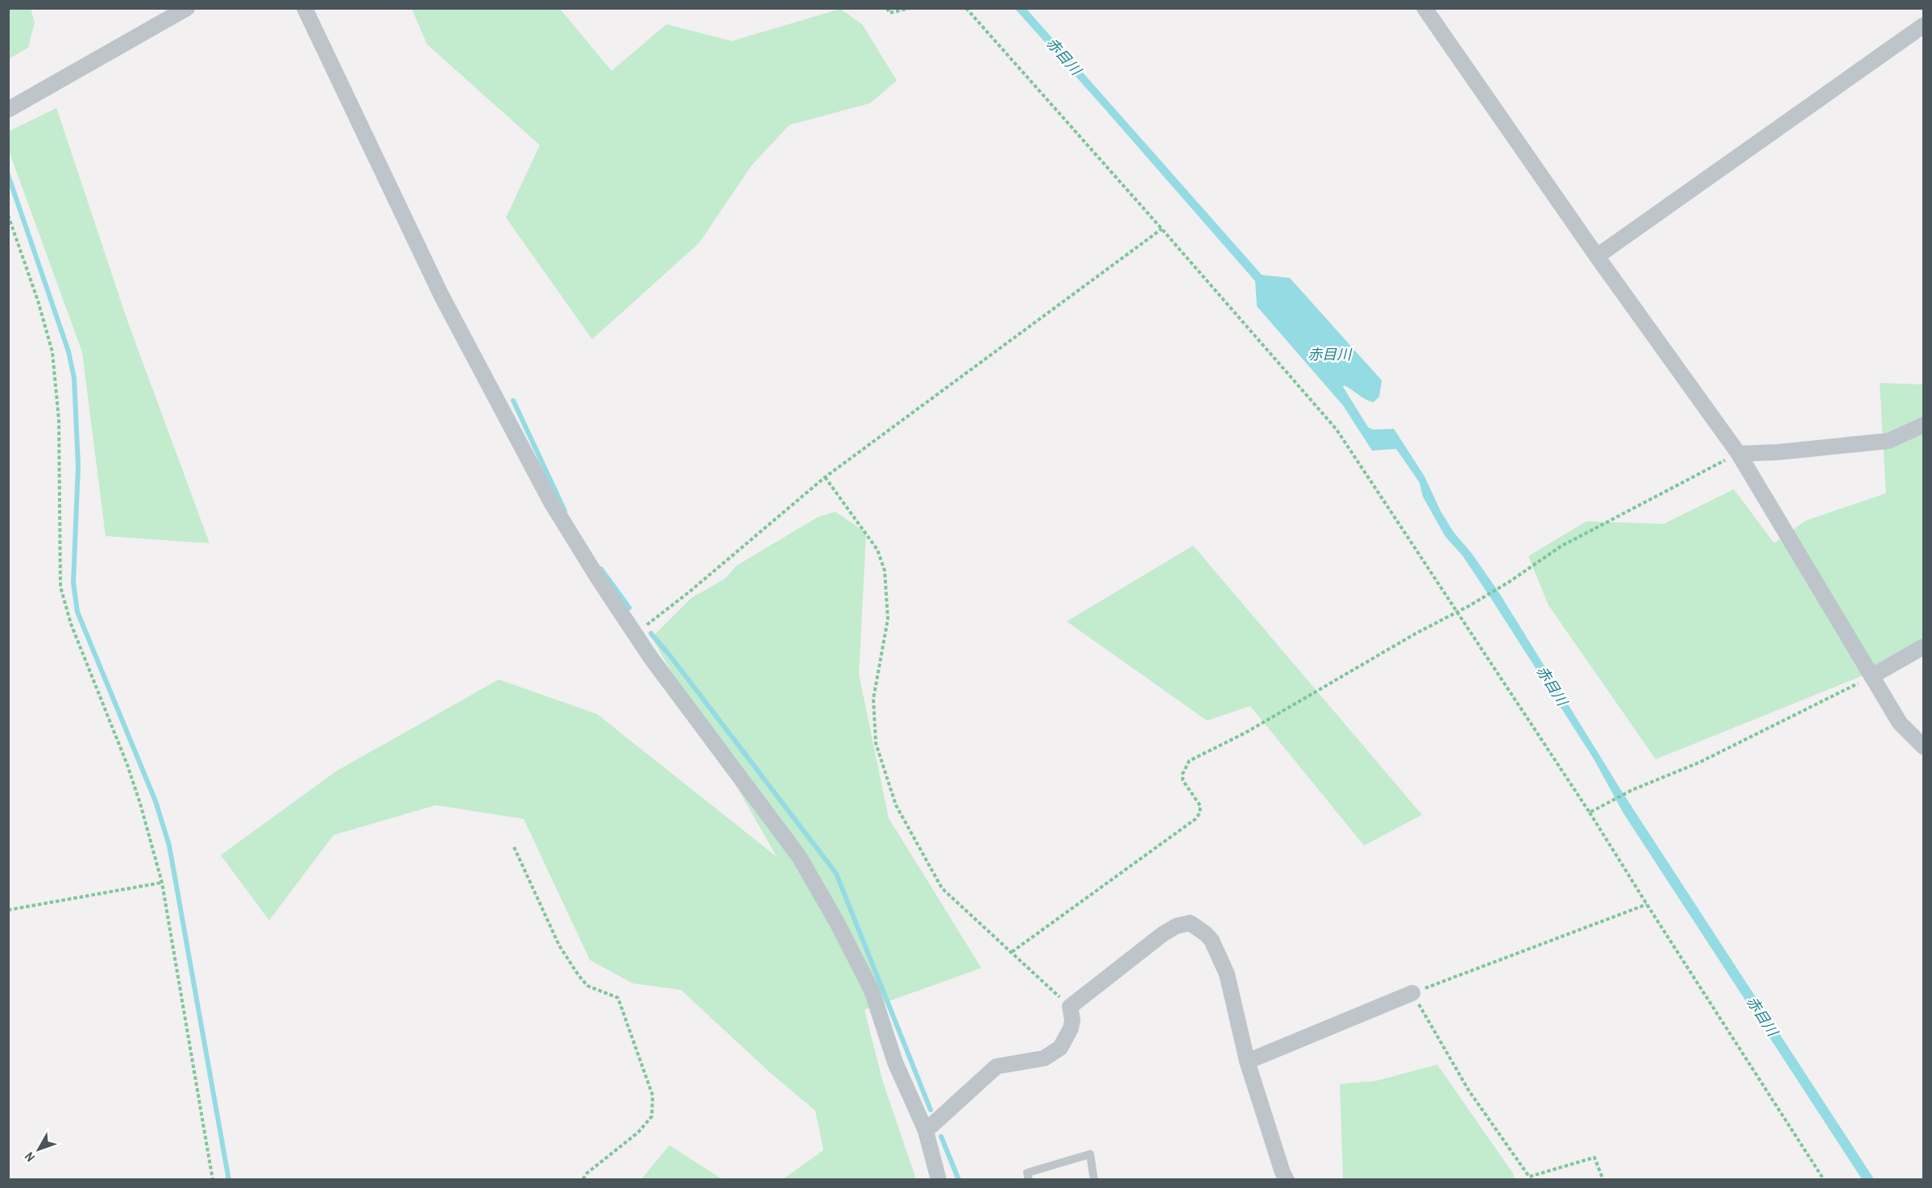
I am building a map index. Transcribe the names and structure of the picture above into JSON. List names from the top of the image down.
{
  "water": ["赤目川"],
  "north": "bottom left"
}
